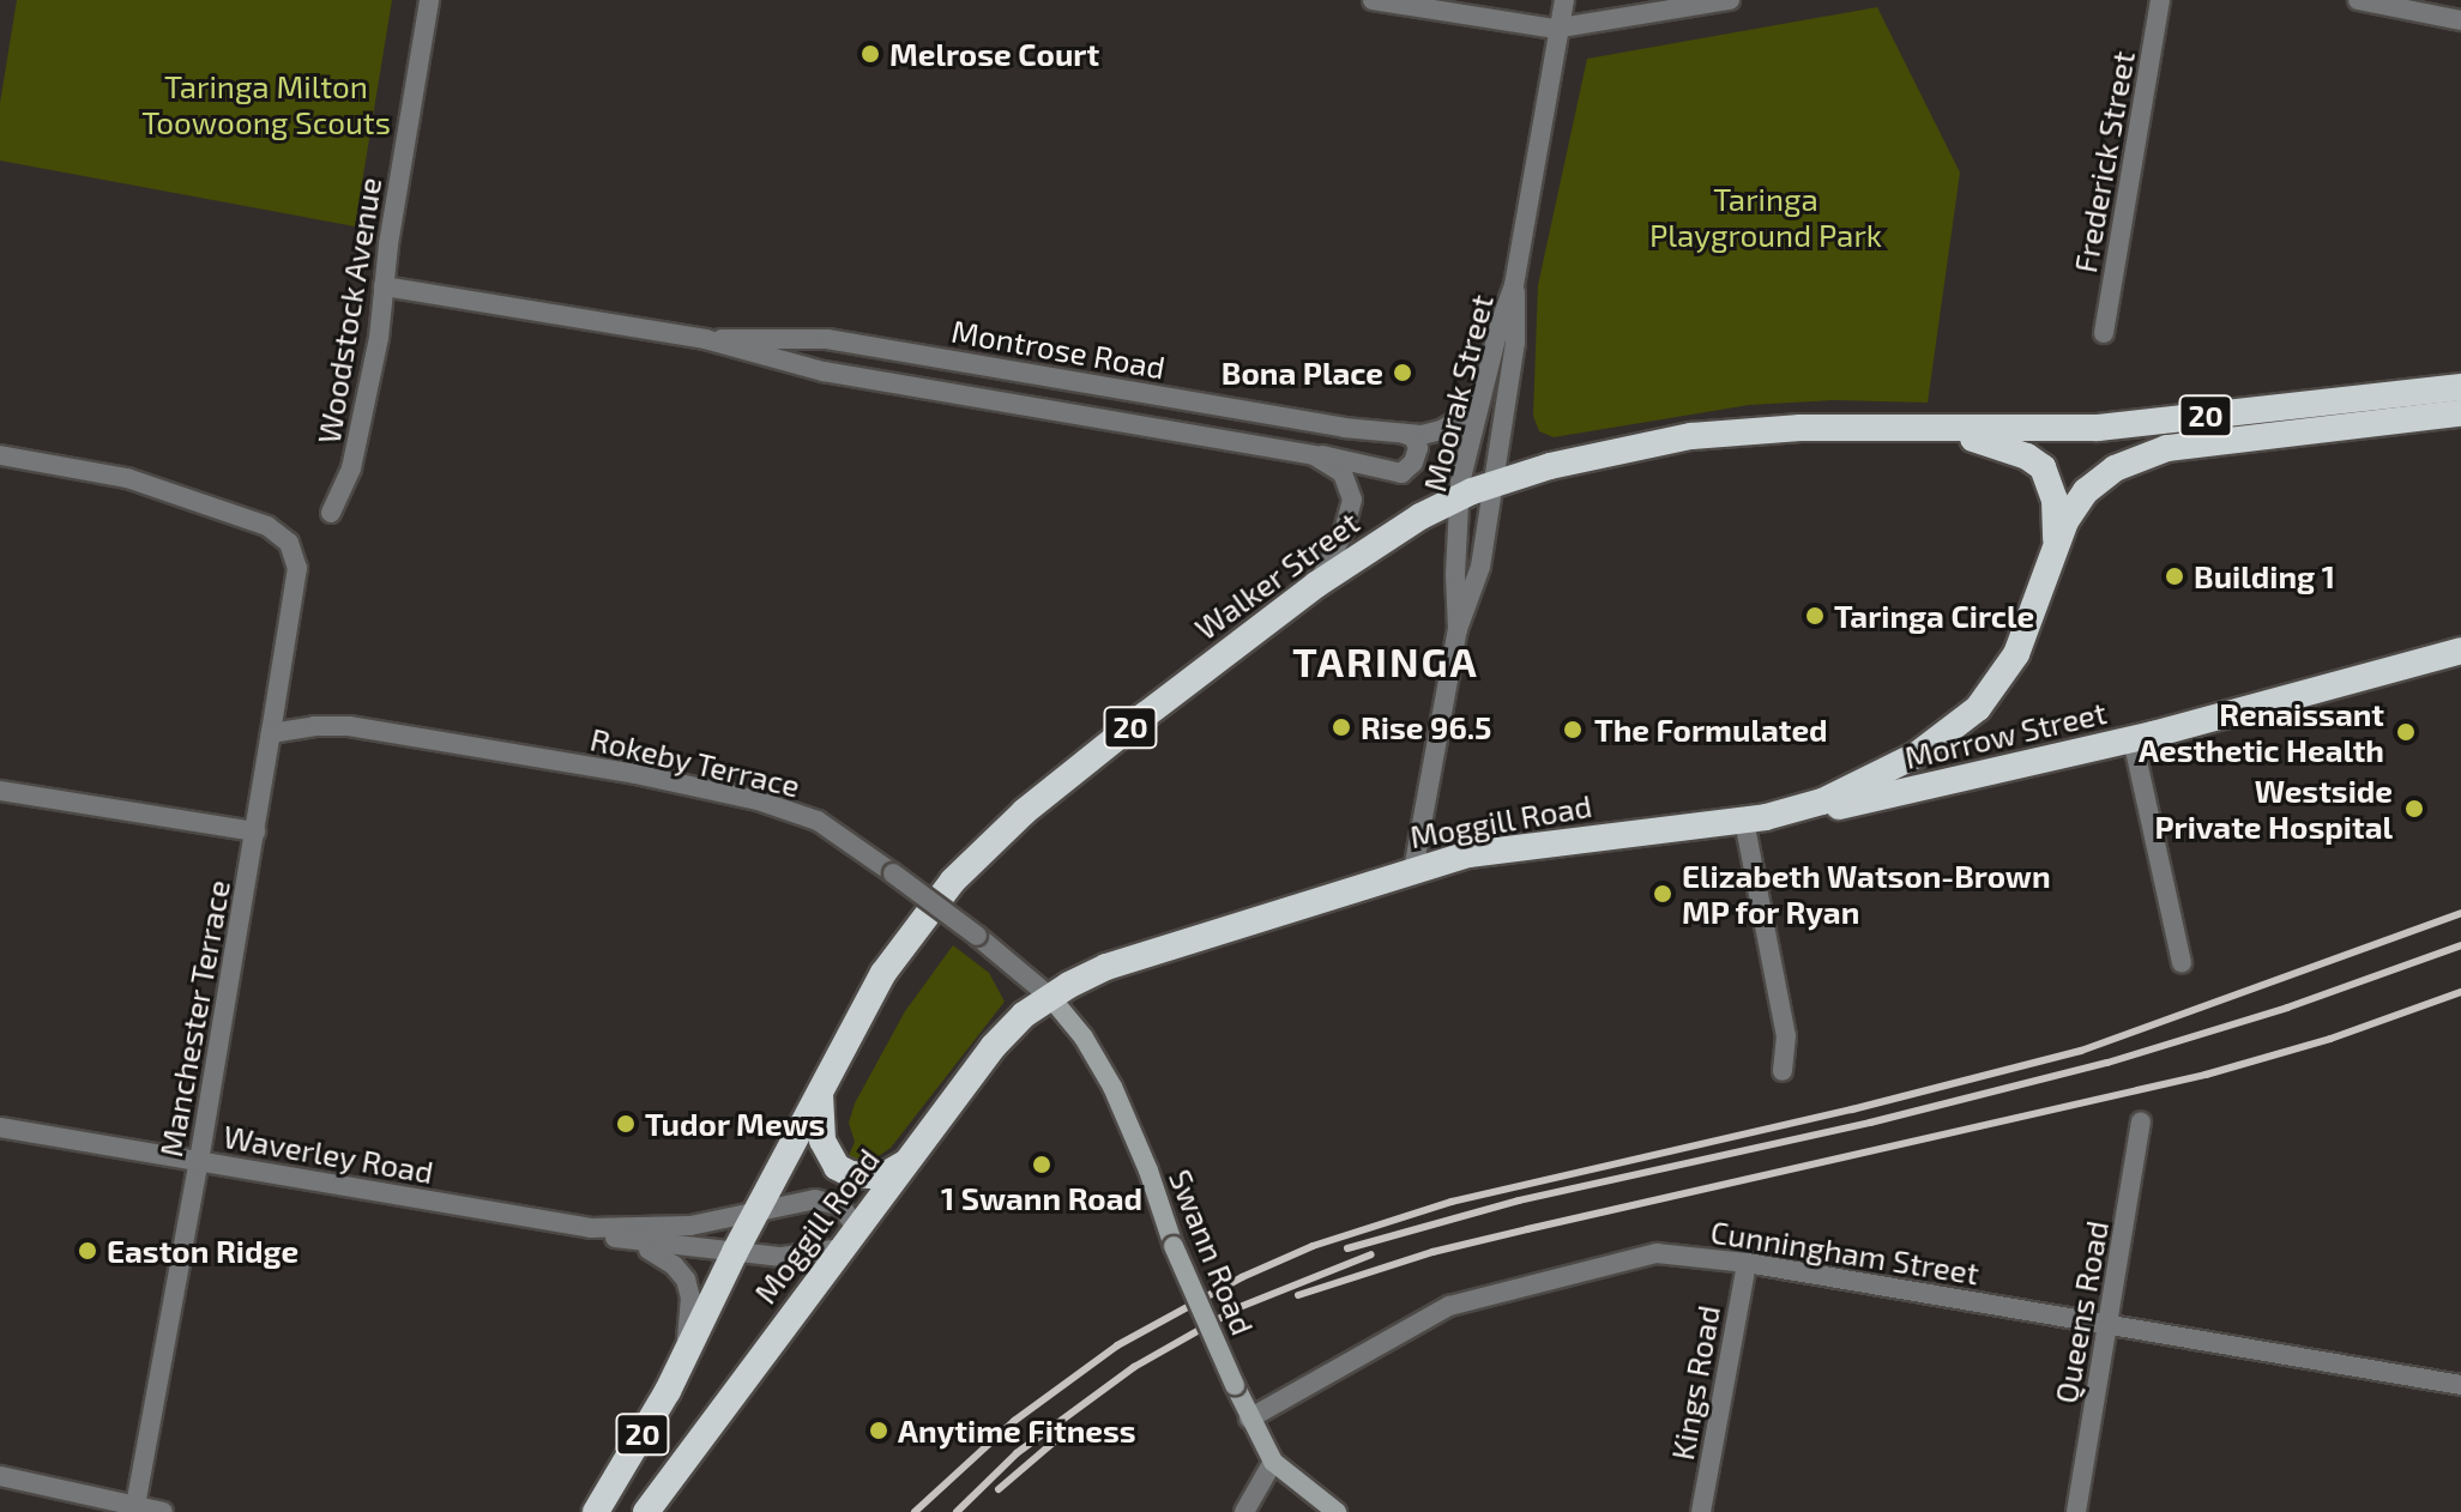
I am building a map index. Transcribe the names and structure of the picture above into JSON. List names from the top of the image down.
{
  "streets": {
    "highway": [
      "20",
      "Walker Street",
      "Morrow Street",
      "Moggill Road"
    ],
    "main road": ["Swann Road"],
    "street": [
      "Frederick Street",
      "Woodstock Avenue",
      "Montrose Road",
      "Moorak Street",
      "Rokeby Terrace",
      "Manchester Terrace",
      "Waverley Road",
      "Cunningham Street",
      "Queens Road",
      "Kings Road"
    ]
  },
  "crossings": [
    ["Woodstock Avenue", "Montrose Road"],
    ["Montrose Road", "Moorak Street"],
    ["Montrose Road", "Walker Street"],
    ["Moorak Street", "Walker Street"],
    ["Moorak Street", "Moggill Road"],
    ["20", "Walker Street"],
    ["Walker Street", "Moggill Road"],
    ["Morrow Street", "Moggill Road"],
    ["Rokeby Terrace", "Moggill Road"],
    ["Rokeby Terrace", "Manchester Terrace"],
    ["Rokeby Terrace", "Swann Road"],
    ["Moggill Road", "Waverley Road"],
    ["Moggill Road", "Swann Road"],
    ["Manchester Terrace", "Waverley Road"],
    ["Swann Road", "Cunningham Street"],
    ["Cunningham Street", "Queens Road"],
    ["Cunningham Street", "Kings Road"]
  ],
  "districts": ["TARINGA"],
  "parks": ["Taringa Milton Toowoong Scouts", "Taringa Playground Park"],
  "places": [
    "Melrose Court",
    "Bona Place",
    "Building 1",
    "Taringa Circle",
    "Rise 96.5",
    "The Formulated",
    "Renaissant Aesthetic Health",
    "Westside Private Hospital",
    "Elizabeth Watson-Brown MP for Ryan",
    "Tudor Mews",
    "1 Swann Road",
    "Easton Ridge",
    "Anytime Fitness"
  ]
}
